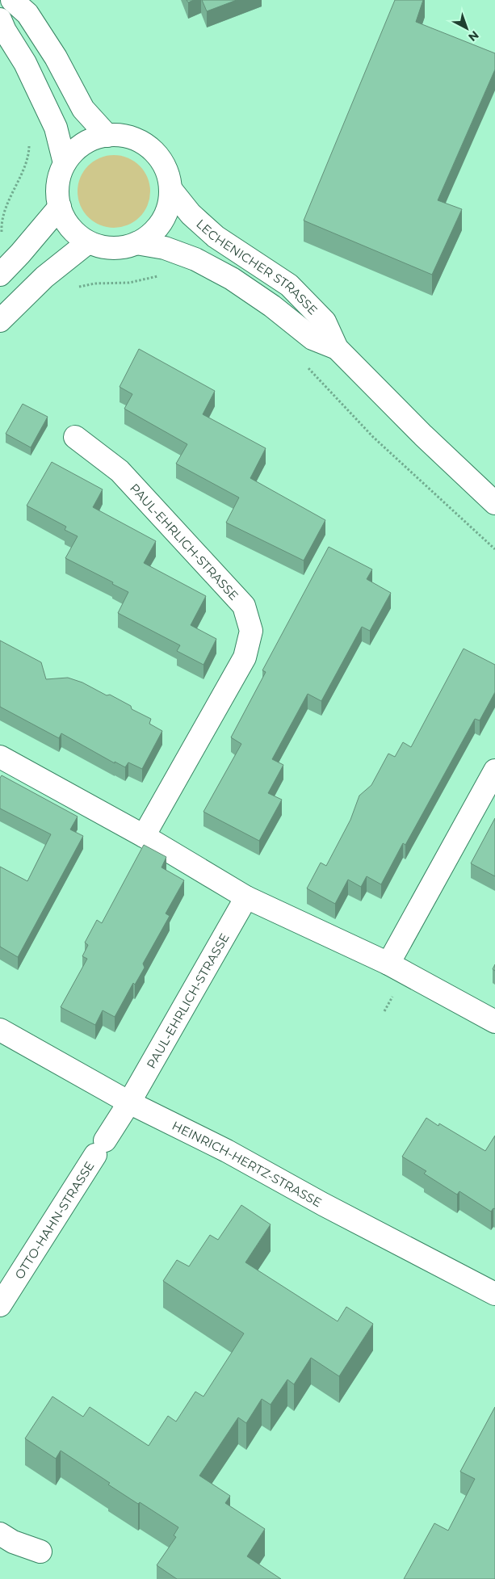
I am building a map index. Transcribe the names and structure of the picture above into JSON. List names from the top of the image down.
{
  "streets": {
    "street": [
      "LECHENICHER STRASSE",
      "PAUL-EHRLICH-STRASSE",
      "HEINRICH-HERTZ-STRASSE",
      "OTTO-HAHN-STRASSE"
    ]
  },
  "crossings": [
    ["PAUL-EHRLICH-STRASSE", "HEINRICH-HERTZ-STRASSE"],
    ["PAUL-EHRLICH-STRASSE", "OTTO-HAHN-STRASSE"],
    ["HEINRICH-HERTZ-STRASSE", "OTTO-HAHN-STRASSE"]
  ],
  "north": "bottom right"
}
